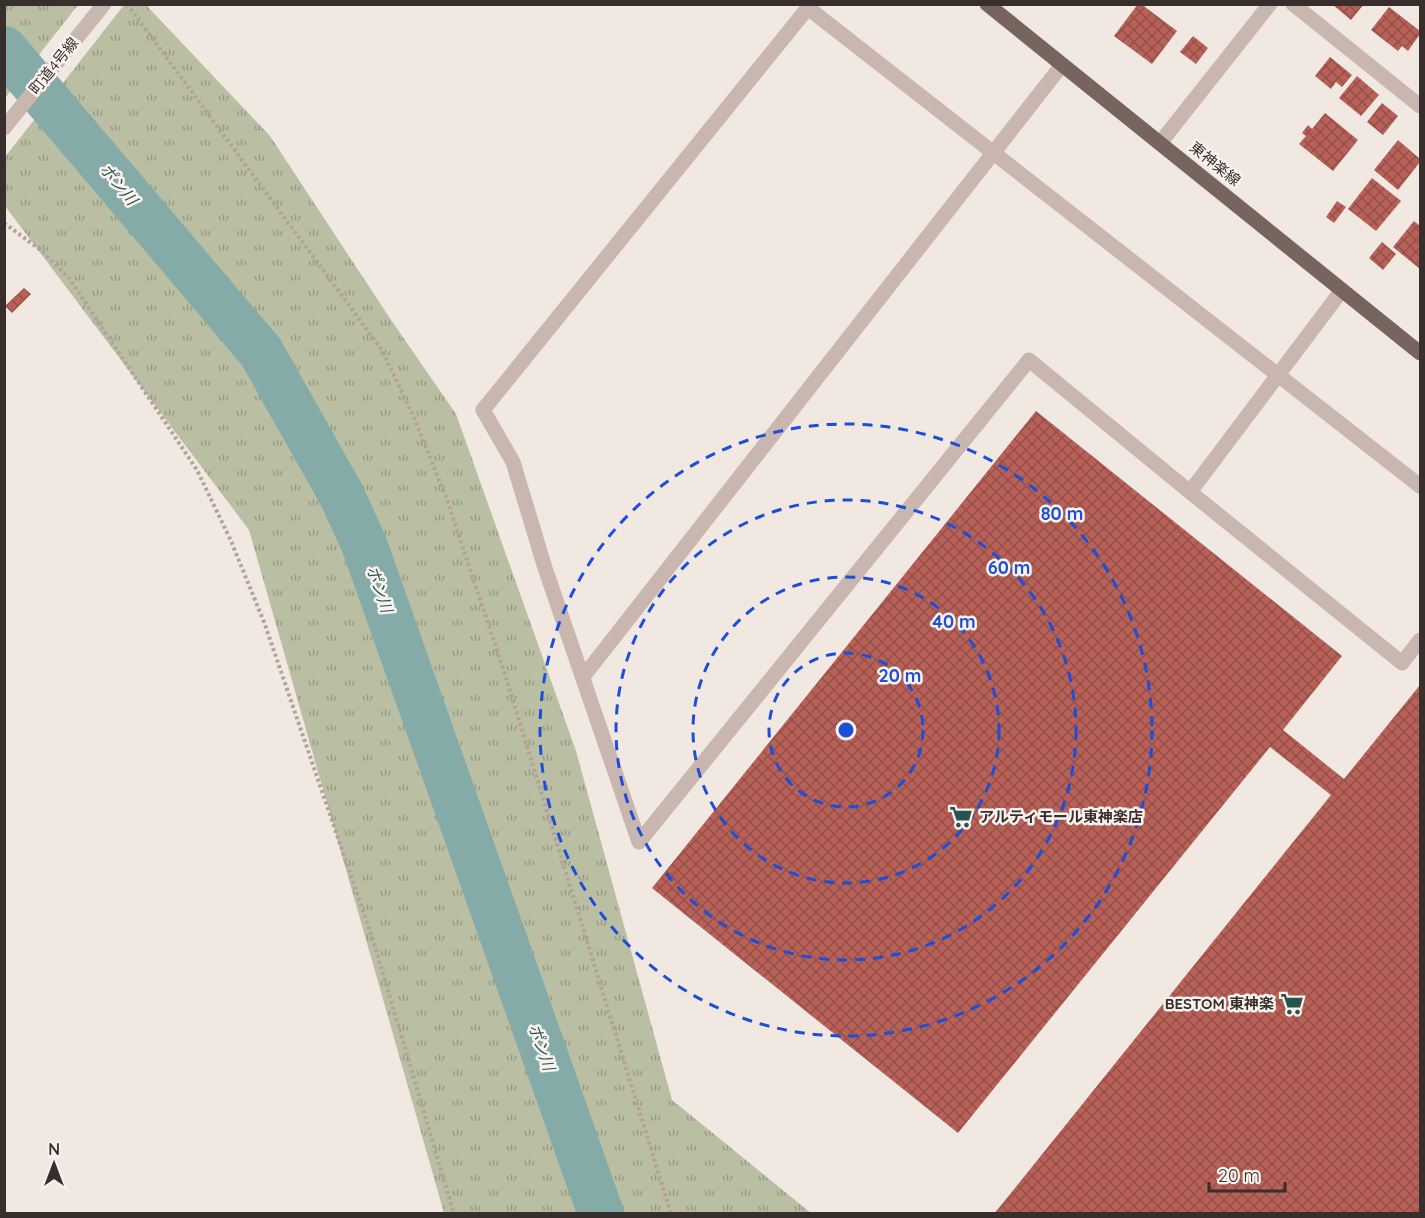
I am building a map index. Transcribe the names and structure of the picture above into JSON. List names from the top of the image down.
{
  "streets": {
    "main road": ["東神楽線"],
    "street": ["町道4号線"]
  },
  "water": ["ポン川"],
  "places": {
    "supermarket": ["アルティモール東神楽店", "BESTOM 東神楽"]
  },
  "scale_bar": "20 m",
  "north": "top",
  "rings": [
    "80 m",
    "60 m",
    "40 m",
    "20 m"
  ]
}
